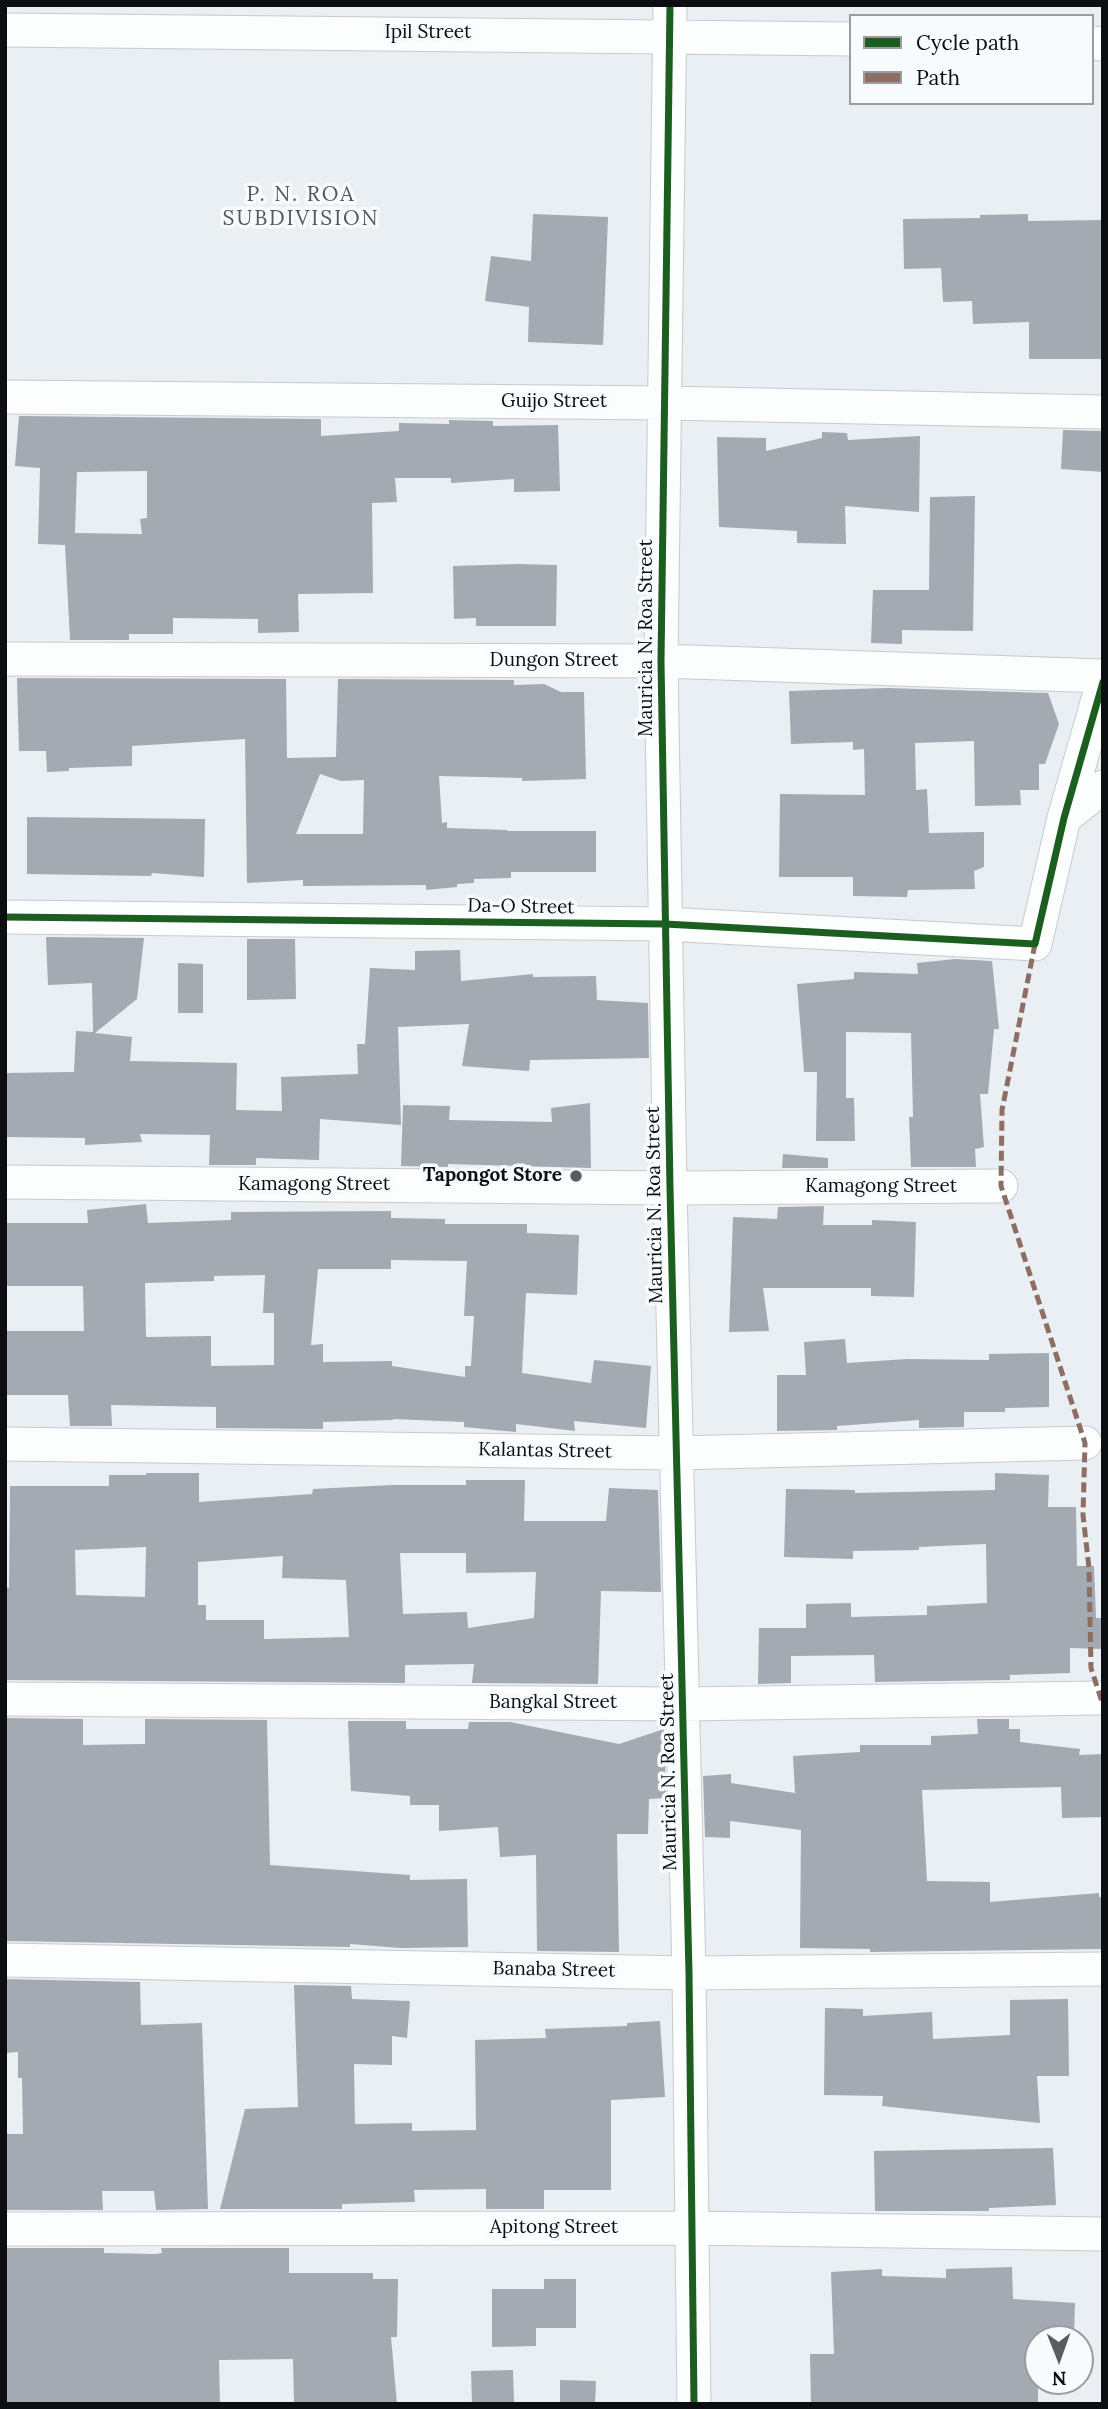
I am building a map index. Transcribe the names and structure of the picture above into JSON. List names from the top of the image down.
{
  "streets": {
    "street": [
      "Ipil Street",
      "Guijo Street",
      "Mauricia N. Roa Street",
      "Dungon Street",
      "Da-O Street",
      "Kamagong Street",
      "Kalantas Street",
      "Bangkal Street",
      "Banaba Street",
      "Apitong Street"
    ]
  },
  "crossings": [
    ["Ipil Street", "Mauricia N. Roa Street"],
    ["Guijo Street", "Mauricia N. Roa Street"],
    ["Mauricia N. Roa Street", "Dungon Street"],
    ["Mauricia N. Roa Street", "Da-O Street"],
    ["Mauricia N. Roa Street", "Kamagong Street"],
    ["Mauricia N. Roa Street", "Kalantas Street"],
    ["Mauricia N. Roa Street", "Bangkal Street"],
    ["Mauricia N. Roa Street", "Banaba Street"],
    ["Mauricia N. Roa Street", "Apitong Street"]
  ],
  "districts": ["P. N. ROA SUBDIVISION"],
  "places": ["Tapongot Store"],
  "legend": ["Cycle path", "Path"],
  "north": "bottom"
}
